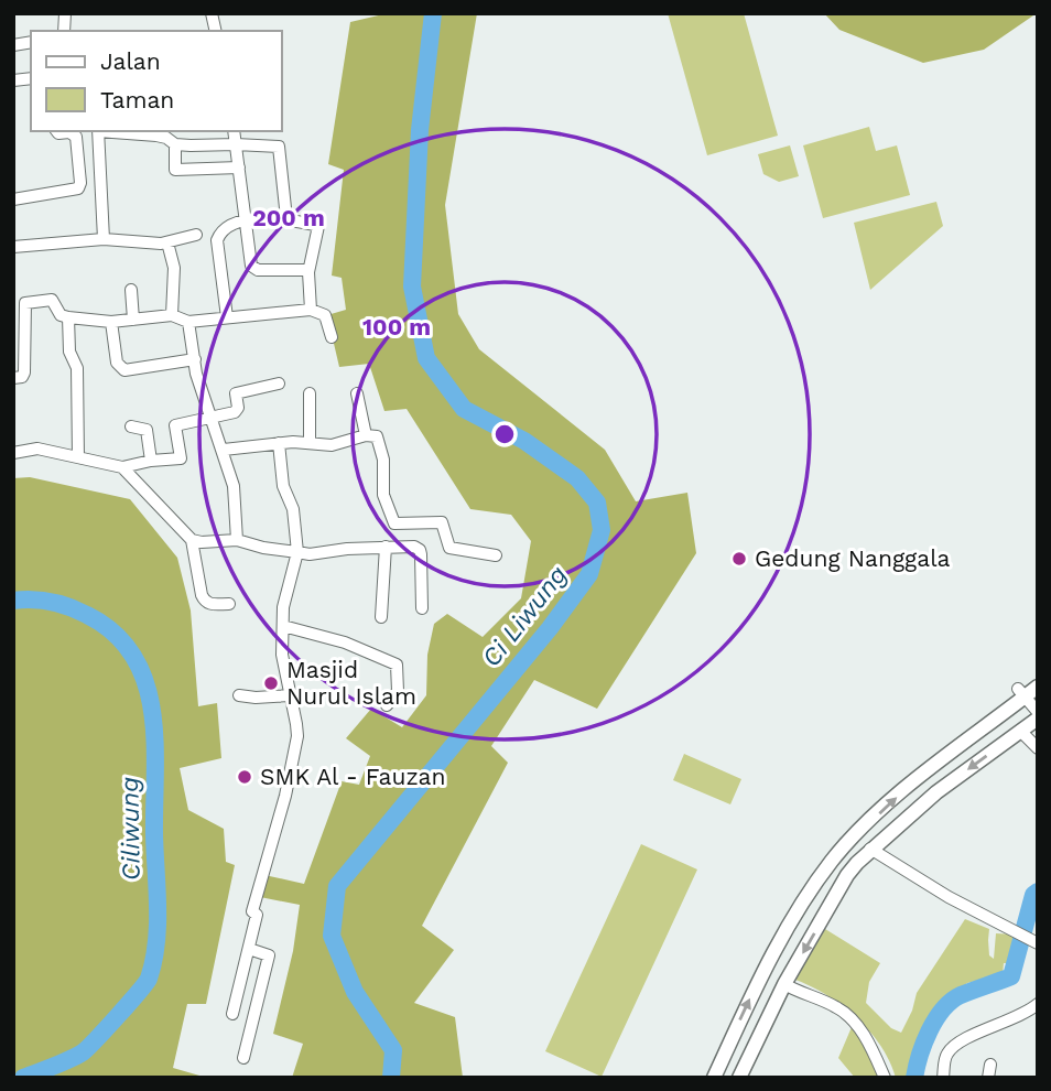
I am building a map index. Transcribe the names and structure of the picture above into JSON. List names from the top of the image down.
{
  "water": ["Ci Liwung", "Ciliwung"],
  "places": ["Gedung Nanggala", "Masjid Nurul Islam", "SMK Al - Fauzan"],
  "legend": ["Jalan", "Taman"],
  "rings": ["200 m", "100 m"]
}
